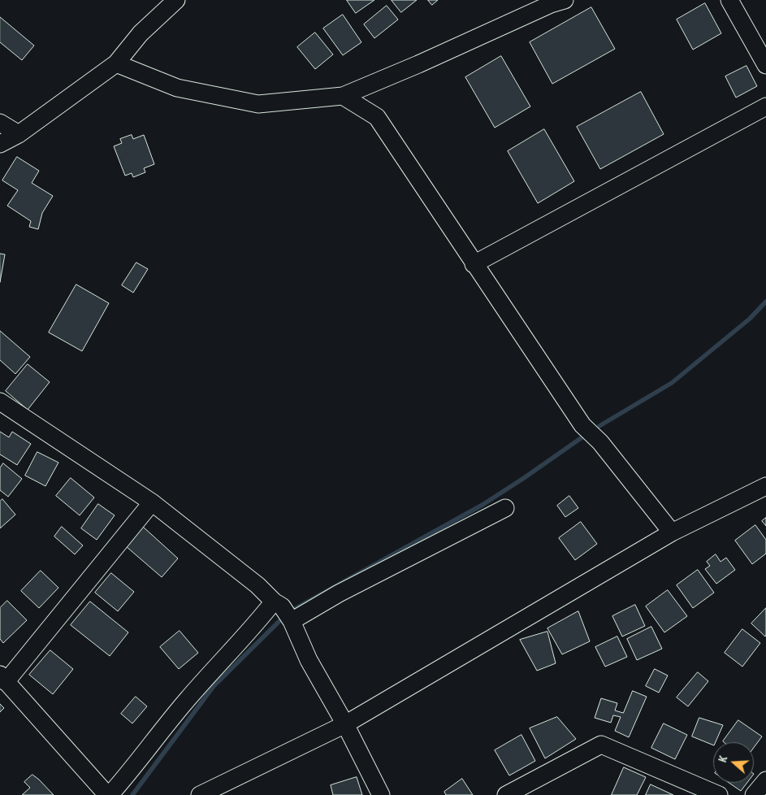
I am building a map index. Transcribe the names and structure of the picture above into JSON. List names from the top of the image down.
{
  "north": "left"
}
